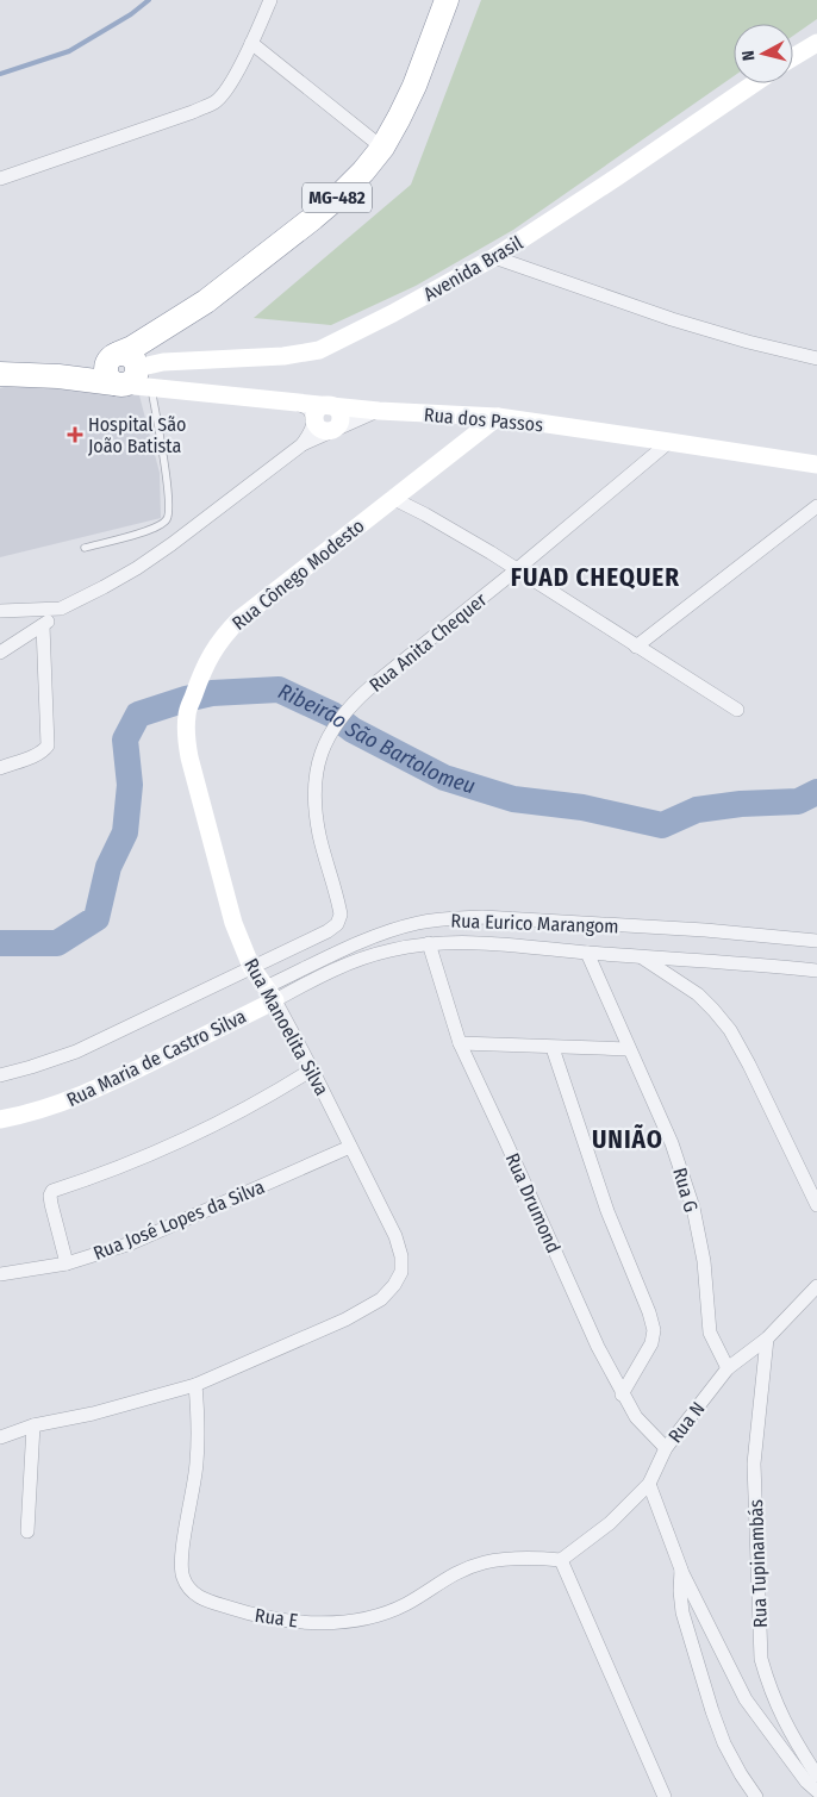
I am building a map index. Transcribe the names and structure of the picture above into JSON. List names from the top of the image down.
{
  "streets": {
    "highway": ["MG-482"],
    "street": [
      "Avenida Brasil",
      "Rua dos Passos",
      "Rua Cônego Modesto",
      "Rua Anita Chequer",
      "Rua Eurico Marangom",
      "Rua Manoelita Silva",
      "Rua Maria de Castro Silva",
      "Rua G",
      "Rua Drumond",
      "Rua José Lopes da Silva",
      "Rua N",
      "Rua Tupinambás",
      "Rua E"
    ]
  },
  "crossings": [
    ["MG-482", "Avenida Brasil"],
    ["MG-482", "Rua dos Passos"],
    ["Avenida Brasil", "Rua dos Passos"],
    ["Rua dos Passos", "Rua Cônego Modesto"],
    ["Rua dos Passos", "Rua Anita Chequer"],
    ["Rua Cônego Modesto", "Rua Manoelita Silva"],
    ["Rua Anita Chequer", "Rua Manoelita Silva"],
    ["Rua Anita Chequer", "Rua Maria de Castro Silva"],
    ["Rua Eurico Marangom", "Rua Manoelita Silva"],
    ["Rua Eurico Marangom", "Rua Maria de Castro Silva"],
    ["Rua Eurico Marangom", "Rua G"],
    ["Rua Eurico Marangom", "Rua Drumond"],
    ["Rua Manoelita Silva", "Rua Maria de Castro Silva"],
    ["Rua Manoelita Silva", "Rua José Lopes da Silva"],
    ["Rua Manoelita Silva", "Rua E"],
    ["Rua G", "Rua N"],
    ["Rua Drumond", "Rua N"],
    ["Rua N", "Rua Tupinambás"],
    ["Rua N", "Rua E"]
  ],
  "districts": ["FUAD CHEQUER", "UNIÃO"],
  "water": ["Ribeirão São Bartolomeu"],
  "places": {
    "health": ["Hospital São João Batista"]
  },
  "north": "left"
}
